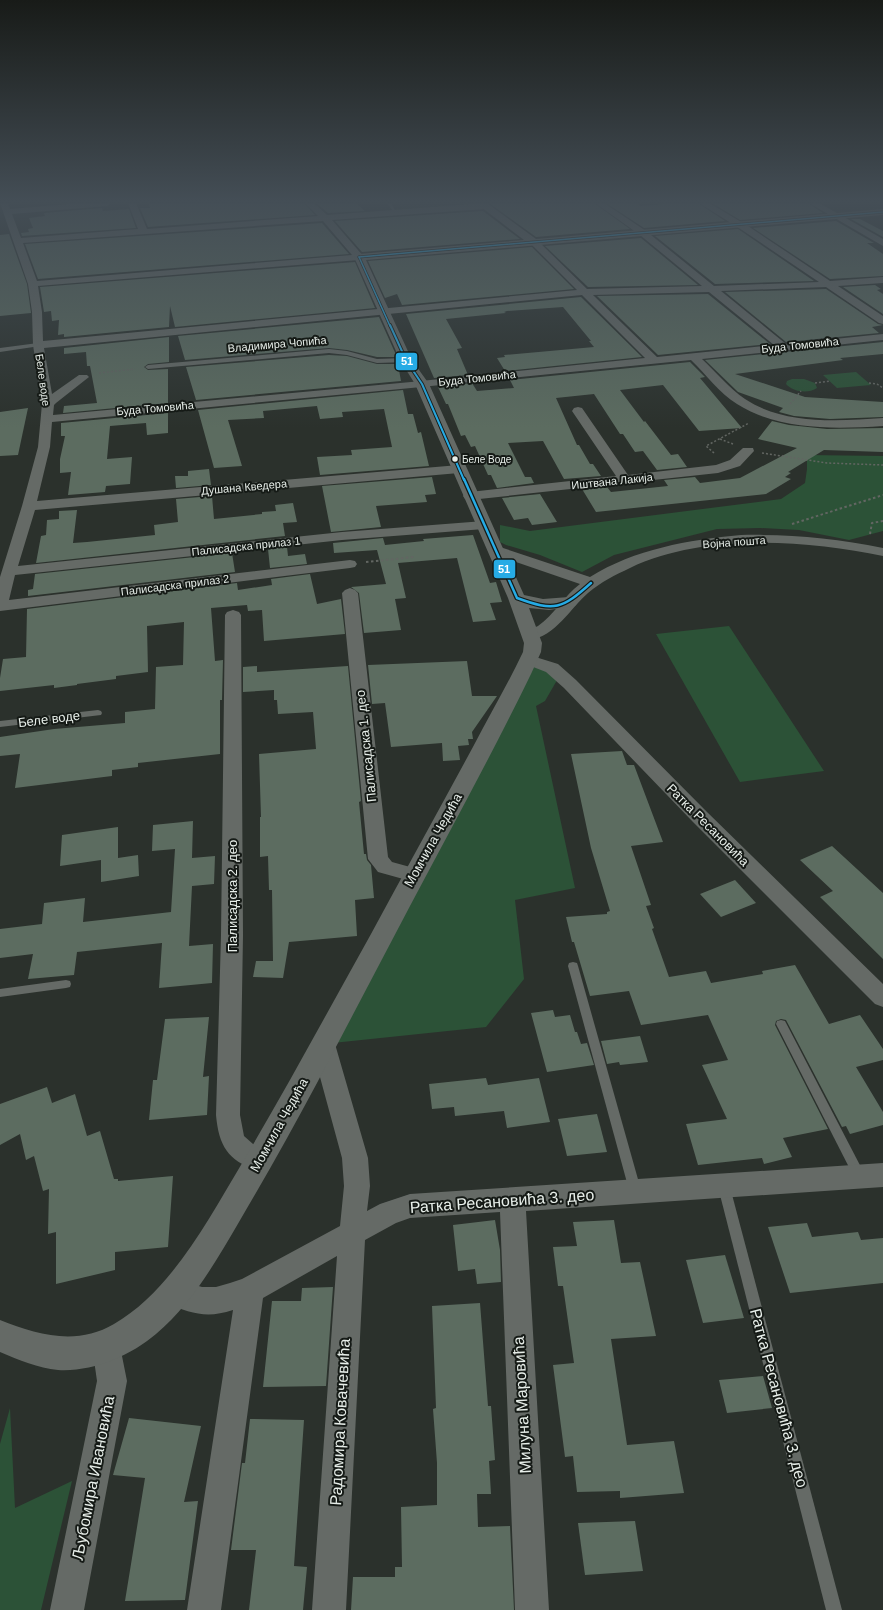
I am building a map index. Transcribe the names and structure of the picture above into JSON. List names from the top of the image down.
{
  "streets": {
    "street": [
      "Владимира Чопића",
      "Буда Томовића",
      "Беле воде",
      "Иштвана Лакија",
      "Душана Кведера",
      "Војна пошта",
      "Палисадска прилаз 1",
      "Палисадска прилаз 2",
      "Палисадска 1. део",
      "Ратка Ресановића",
      "Момчила Чедића",
      "Палисадска 2. део",
      "Ратка Ресановића 3. део",
      "Милуна Маровића",
      "Радомира Ковачевића",
      "Љубомира Ивановића"
    ]
  },
  "crossings": [
    ["Владимира Чопића", "Беле воде"],
    ["Владимира Чопића", "Момчила Чедића"],
    ["Буда Томовића", "Беле воде"],
    ["Буда Томовића", "Момчила Чедића"],
    ["Беле воде", "Душана Кведера"],
    ["Беле воде", "Палисадска прилаз 1"],
    ["Беле воде", "Палисадска прилаз 2"],
    ["Иштвана Лакија", "Момчила Чедића"],
    ["Душана Кведера", "Момчила Чедића"],
    ["Војна пошта", "Момчила Чедића"],
    ["Палисадска прилаз 1", "Момчила Чедића"],
    ["Палисадска 1. део", "Момчила Чедића"],
    ["Ратка Ресановића", "Момчила Чедића"],
    ["Момчила Чедића", "Палисадска 2. део"],
    ["Момчила Чедића", "Ратка Ресановића 3. део"],
    ["Момчила Чедића", "Љубомира Ивановића"],
    ["Ратка Ресановића 3. део", "Милуна Маровића"],
    ["Ратка Ресановића 3. део", "Радомира Ковачевића"]
  ],
  "places": ["Беле Воде"],
  "lines": ["transit line 51"]
}
